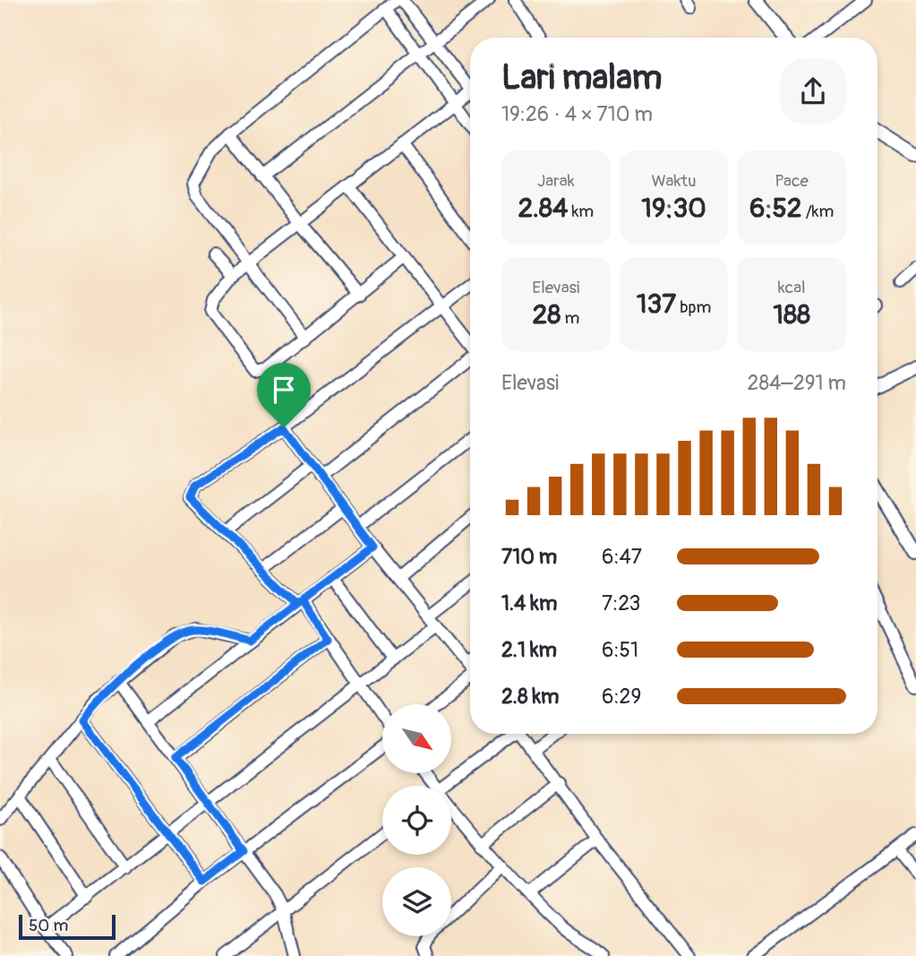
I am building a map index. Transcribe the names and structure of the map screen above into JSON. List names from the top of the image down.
{
  "scale_bar": "50 m",
  "north": "bottom right",
  "page": {
    "heading": ["Lari malam", "19:26 · 4 × 710 m"],
    "stats": [
      ["Jarak", "2.84 km"],
      ["Waktu", "19:30"],
      ["Pace", "6:52 /km"],
      ["Elevasi", "28 m"],
      ["137 bpm"],
      ["kcal", "188"]
    ],
    "chart": ["Elevasi", "284–291 m"],
    "list": [
      {
        "name": "710 m",
        "note": "6:47"
      },
      {
        "name": "1.4 km",
        "note": "7:23"
      },
      {
        "name": "2.1 km",
        "note": "6:51"
      },
      {
        "name": "2.8 km",
        "note": "6:29"
      }
    ],
    "scale": "50 m"
  }
}
